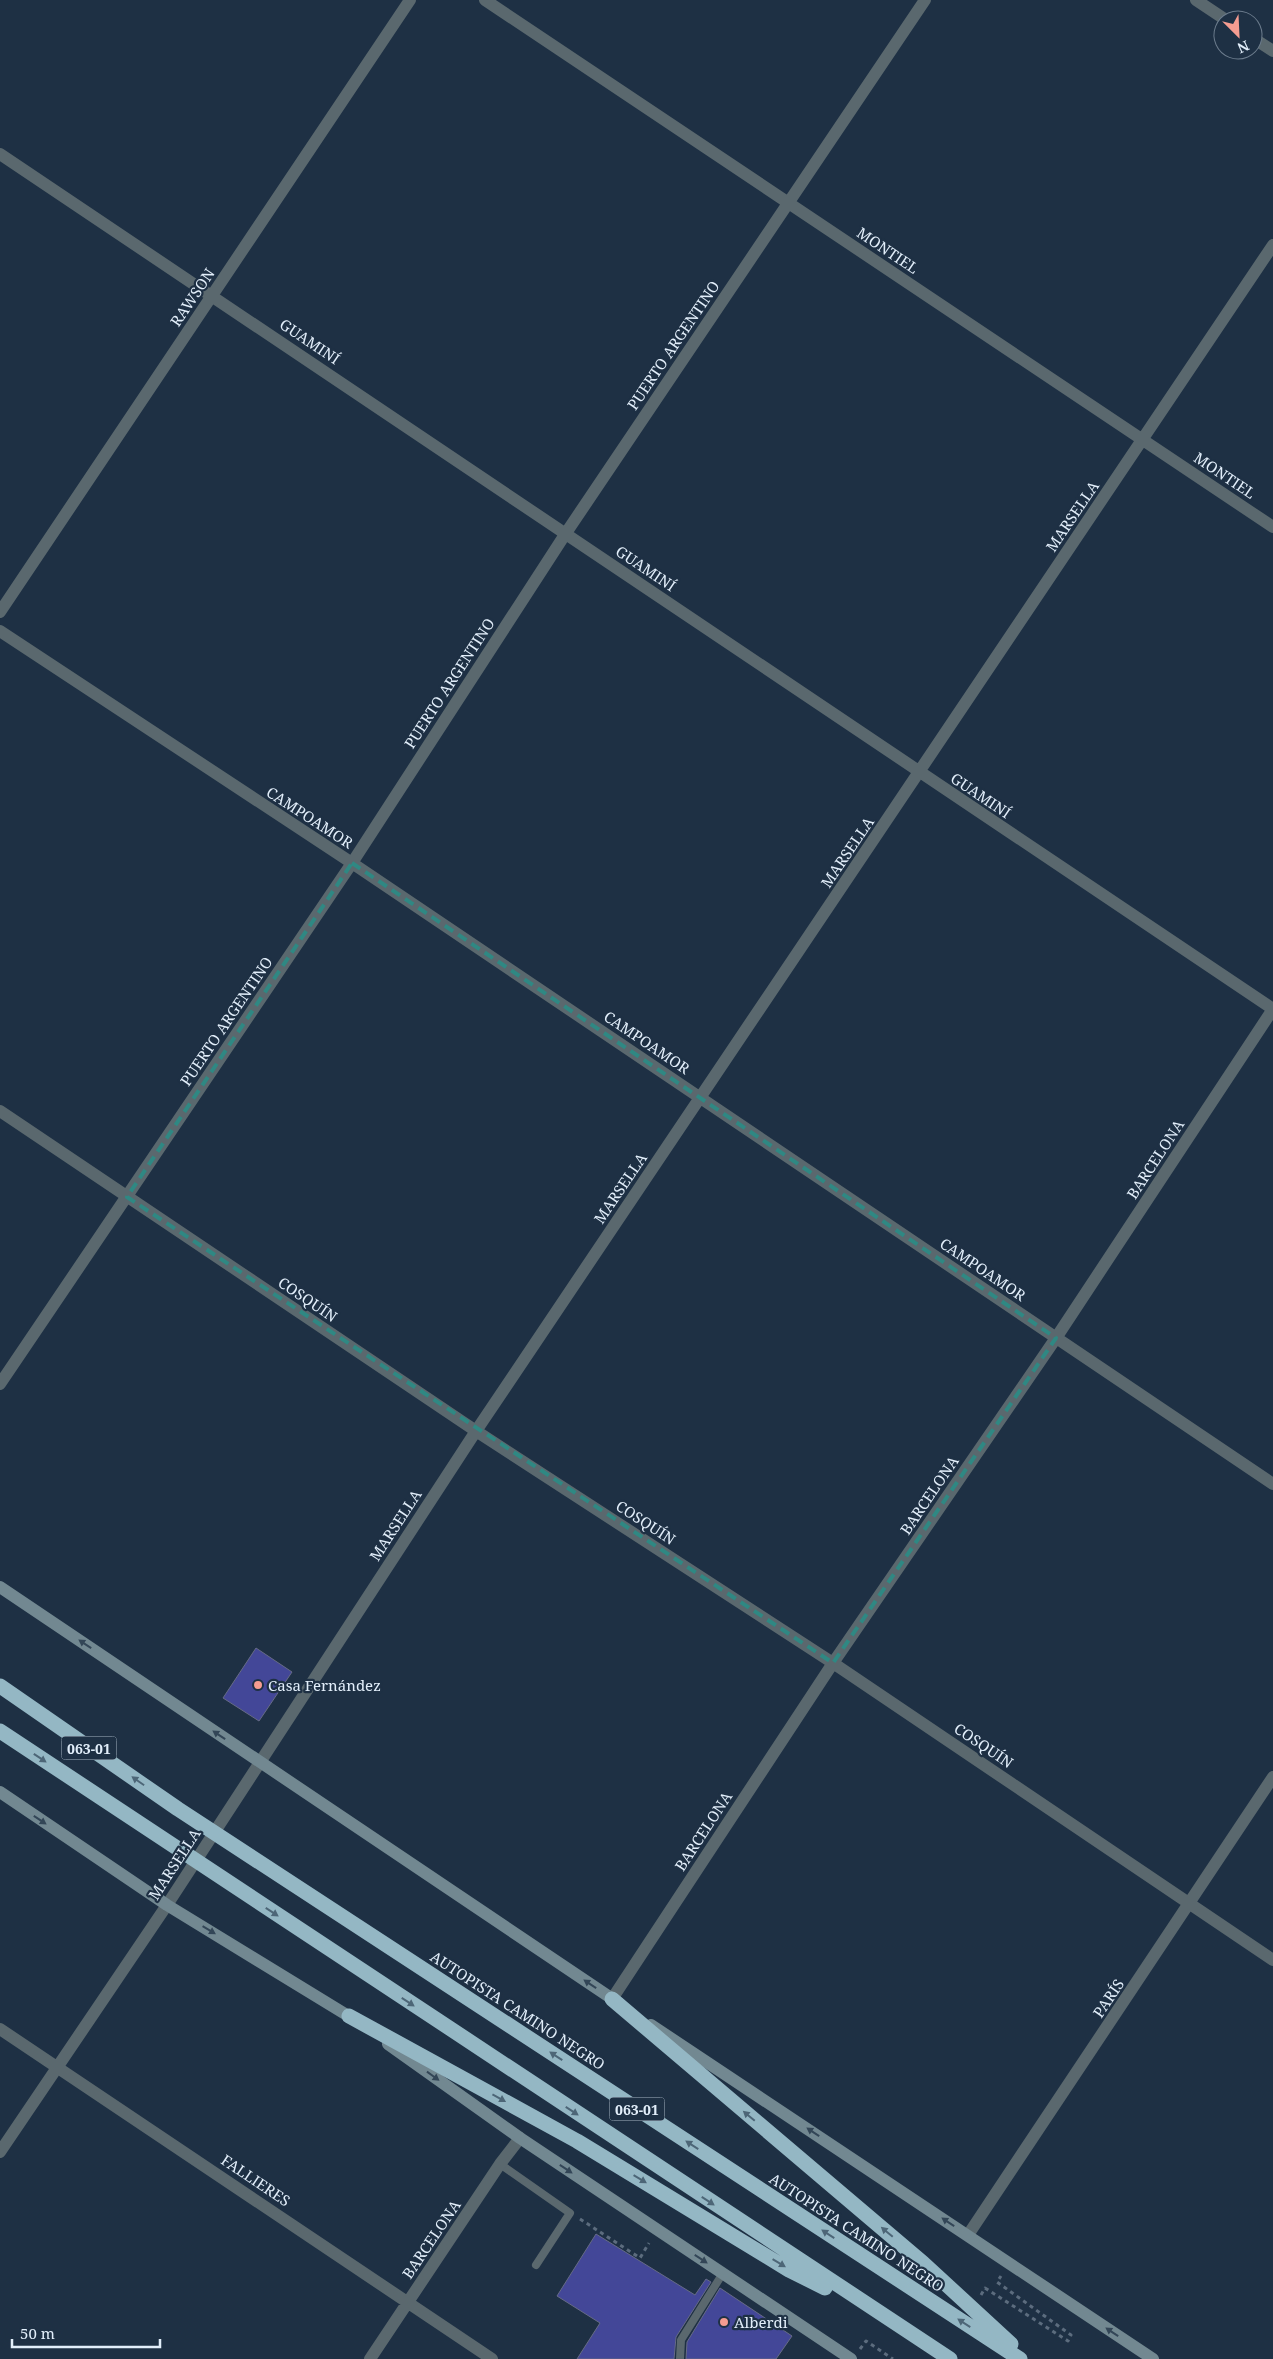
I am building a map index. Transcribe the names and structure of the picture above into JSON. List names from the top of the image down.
{
  "streets": {
    "highway": ["063-01", "AUTOPISTA CAMINO NEGRO"],
    "street": [
      "MONTIEL",
      "RAWSON",
      "GUAMINÍ",
      "PUERTO ARGENTINO",
      "MARSELLA",
      "CAMPOAMOR",
      "BARCELONA",
      "COSQUÍN",
      "PARÍS",
      "FALLIERES"
    ]
  },
  "crossings": [
    ["MONTIEL", "PUERTO ARGENTINO"],
    ["MONTIEL", "MARSELLA"],
    ["RAWSON", "GUAMINÍ"],
    ["GUAMINÍ", "PUERTO ARGENTINO"],
    ["GUAMINÍ", "MARSELLA"],
    ["GUAMINÍ", "BARCELONA"],
    ["PUERTO ARGENTINO", "CAMPOAMOR"],
    ["PUERTO ARGENTINO", "COSQUÍN"],
    ["MARSELLA", "CAMPOAMOR"],
    ["MARSELLA", "COSQUÍN"],
    ["MARSELLA", "FALLIERES"],
    ["CAMPOAMOR", "BARCELONA"],
    ["BARCELONA", "COSQUÍN"],
    ["BARCELONA", "FALLIERES"],
    ["COSQUÍN", "PARÍS"]
  ],
  "places": ["Casa Fernández", "Alberdi"],
  "scale_bar": "50 m",
  "north": "bottom right"
}
